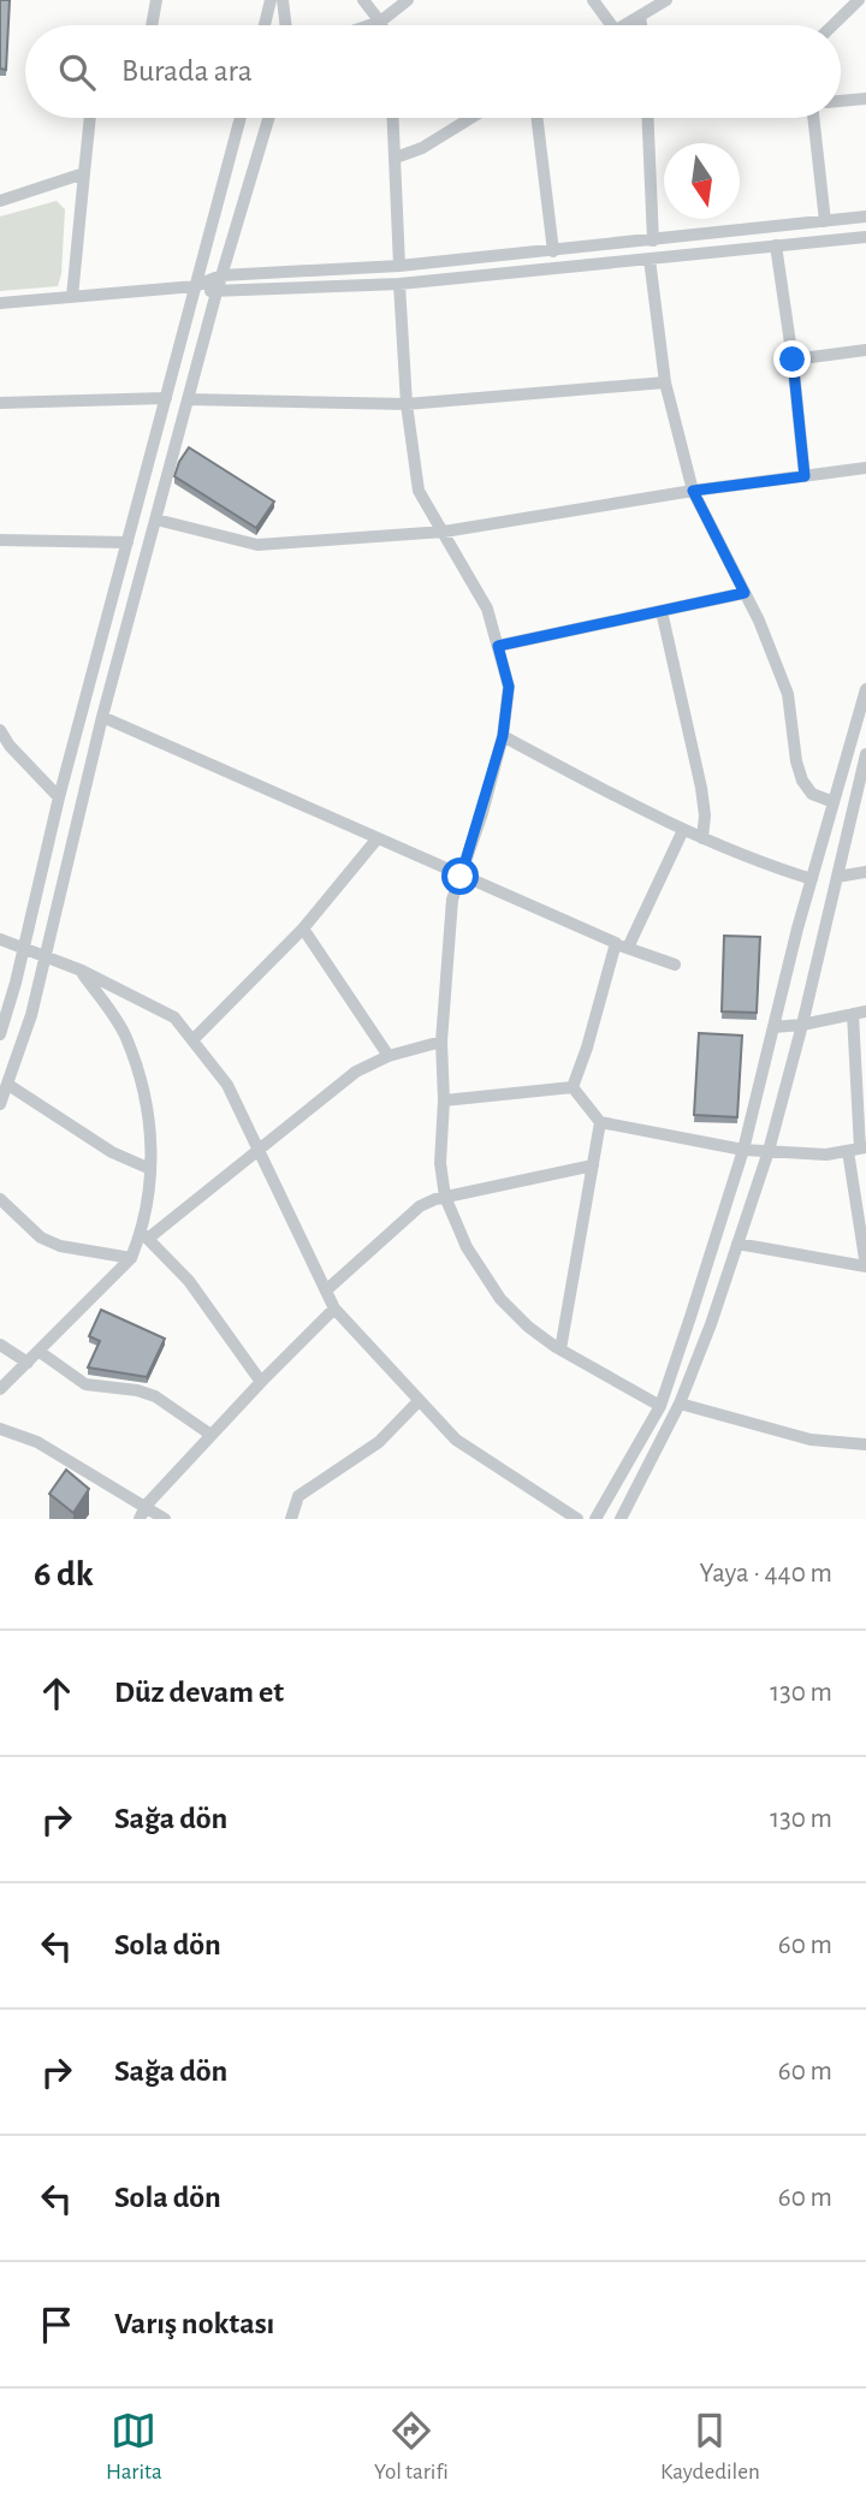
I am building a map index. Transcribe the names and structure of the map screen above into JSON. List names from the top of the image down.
{
  "north": "bottom",
  "page": {
    "search": "Burada ara",
    "heading": ["6 dk", "Yaya · 440 m"],
    "list": [
      ["Düz devam et", "130 m"],
      ["Sağa dön", "130 m"],
      ["Sola dön", "60 m"],
      ["Sağa dön", "60 m"],
      ["Sola dön", "60 m"],
      "Varış noktası"
    ],
    "nav": ["Harita", "Yol tarifi", "Kaydedilen"]
  }
}
